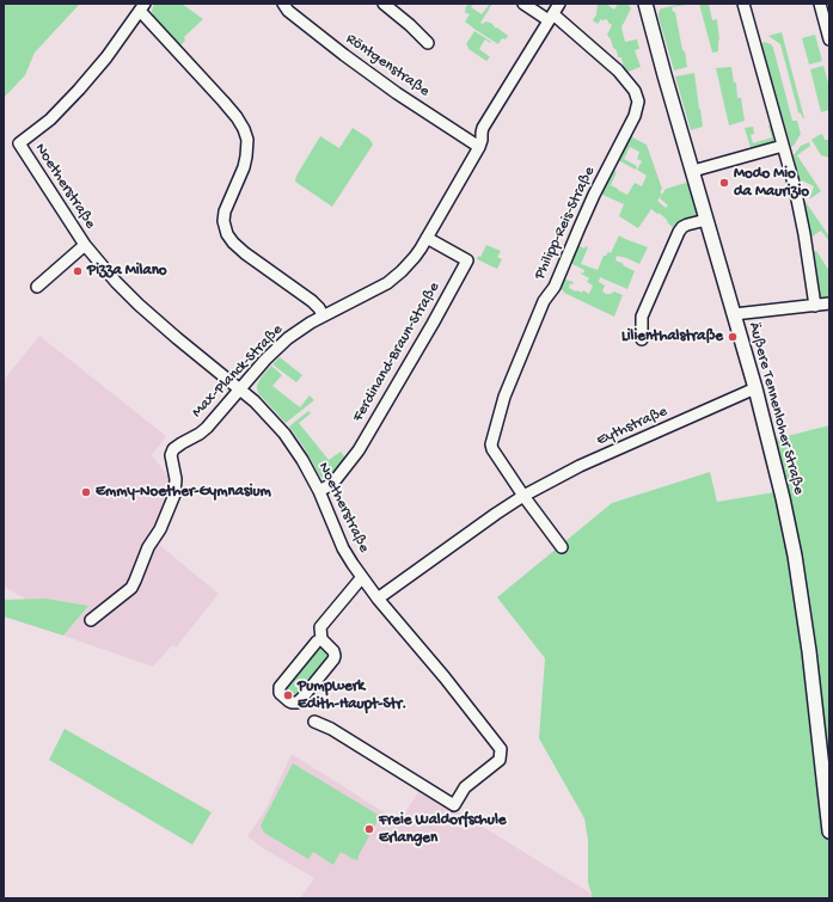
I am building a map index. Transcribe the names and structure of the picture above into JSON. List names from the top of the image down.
{
  "streets": {
    "street": [
      "Röntgenstraße",
      "Noetherstraße",
      "Philipp-Reis-Straße",
      "Ferdinand-Braun-Straße",
      "Max-Planck-Straße",
      "Äußere Tennenloher Straße",
      "Eythstraße"
    ]
  },
  "crossings": [
    ["Röntgenstraße", "Max-Planck-Straße"],
    ["Noetherstraße", "Ferdinand-Braun-Straße"],
    ["Noetherstraße", "Max-Planck-Straße"],
    ["Noetherstraße", "Eythstraße"],
    ["Philipp-Reis-Straße", "Max-Planck-Straße"],
    ["Philipp-Reis-Straße", "Eythstraße"],
    ["Ferdinand-Braun-Straße", "Max-Planck-Straße"],
    ["Äußere Tennenloher Straße", "Eythstraße"]
  ],
  "places": [
    "Modo Mio da Maurizio",
    "Pizza Milano",
    "Lilienthalstraße",
    "Emmy-Noether-Gymnasium",
    "Pumpwerk Edith-Haupt-Str.",
    "Freie Waldorfschule Erlangen"
  ]
}
